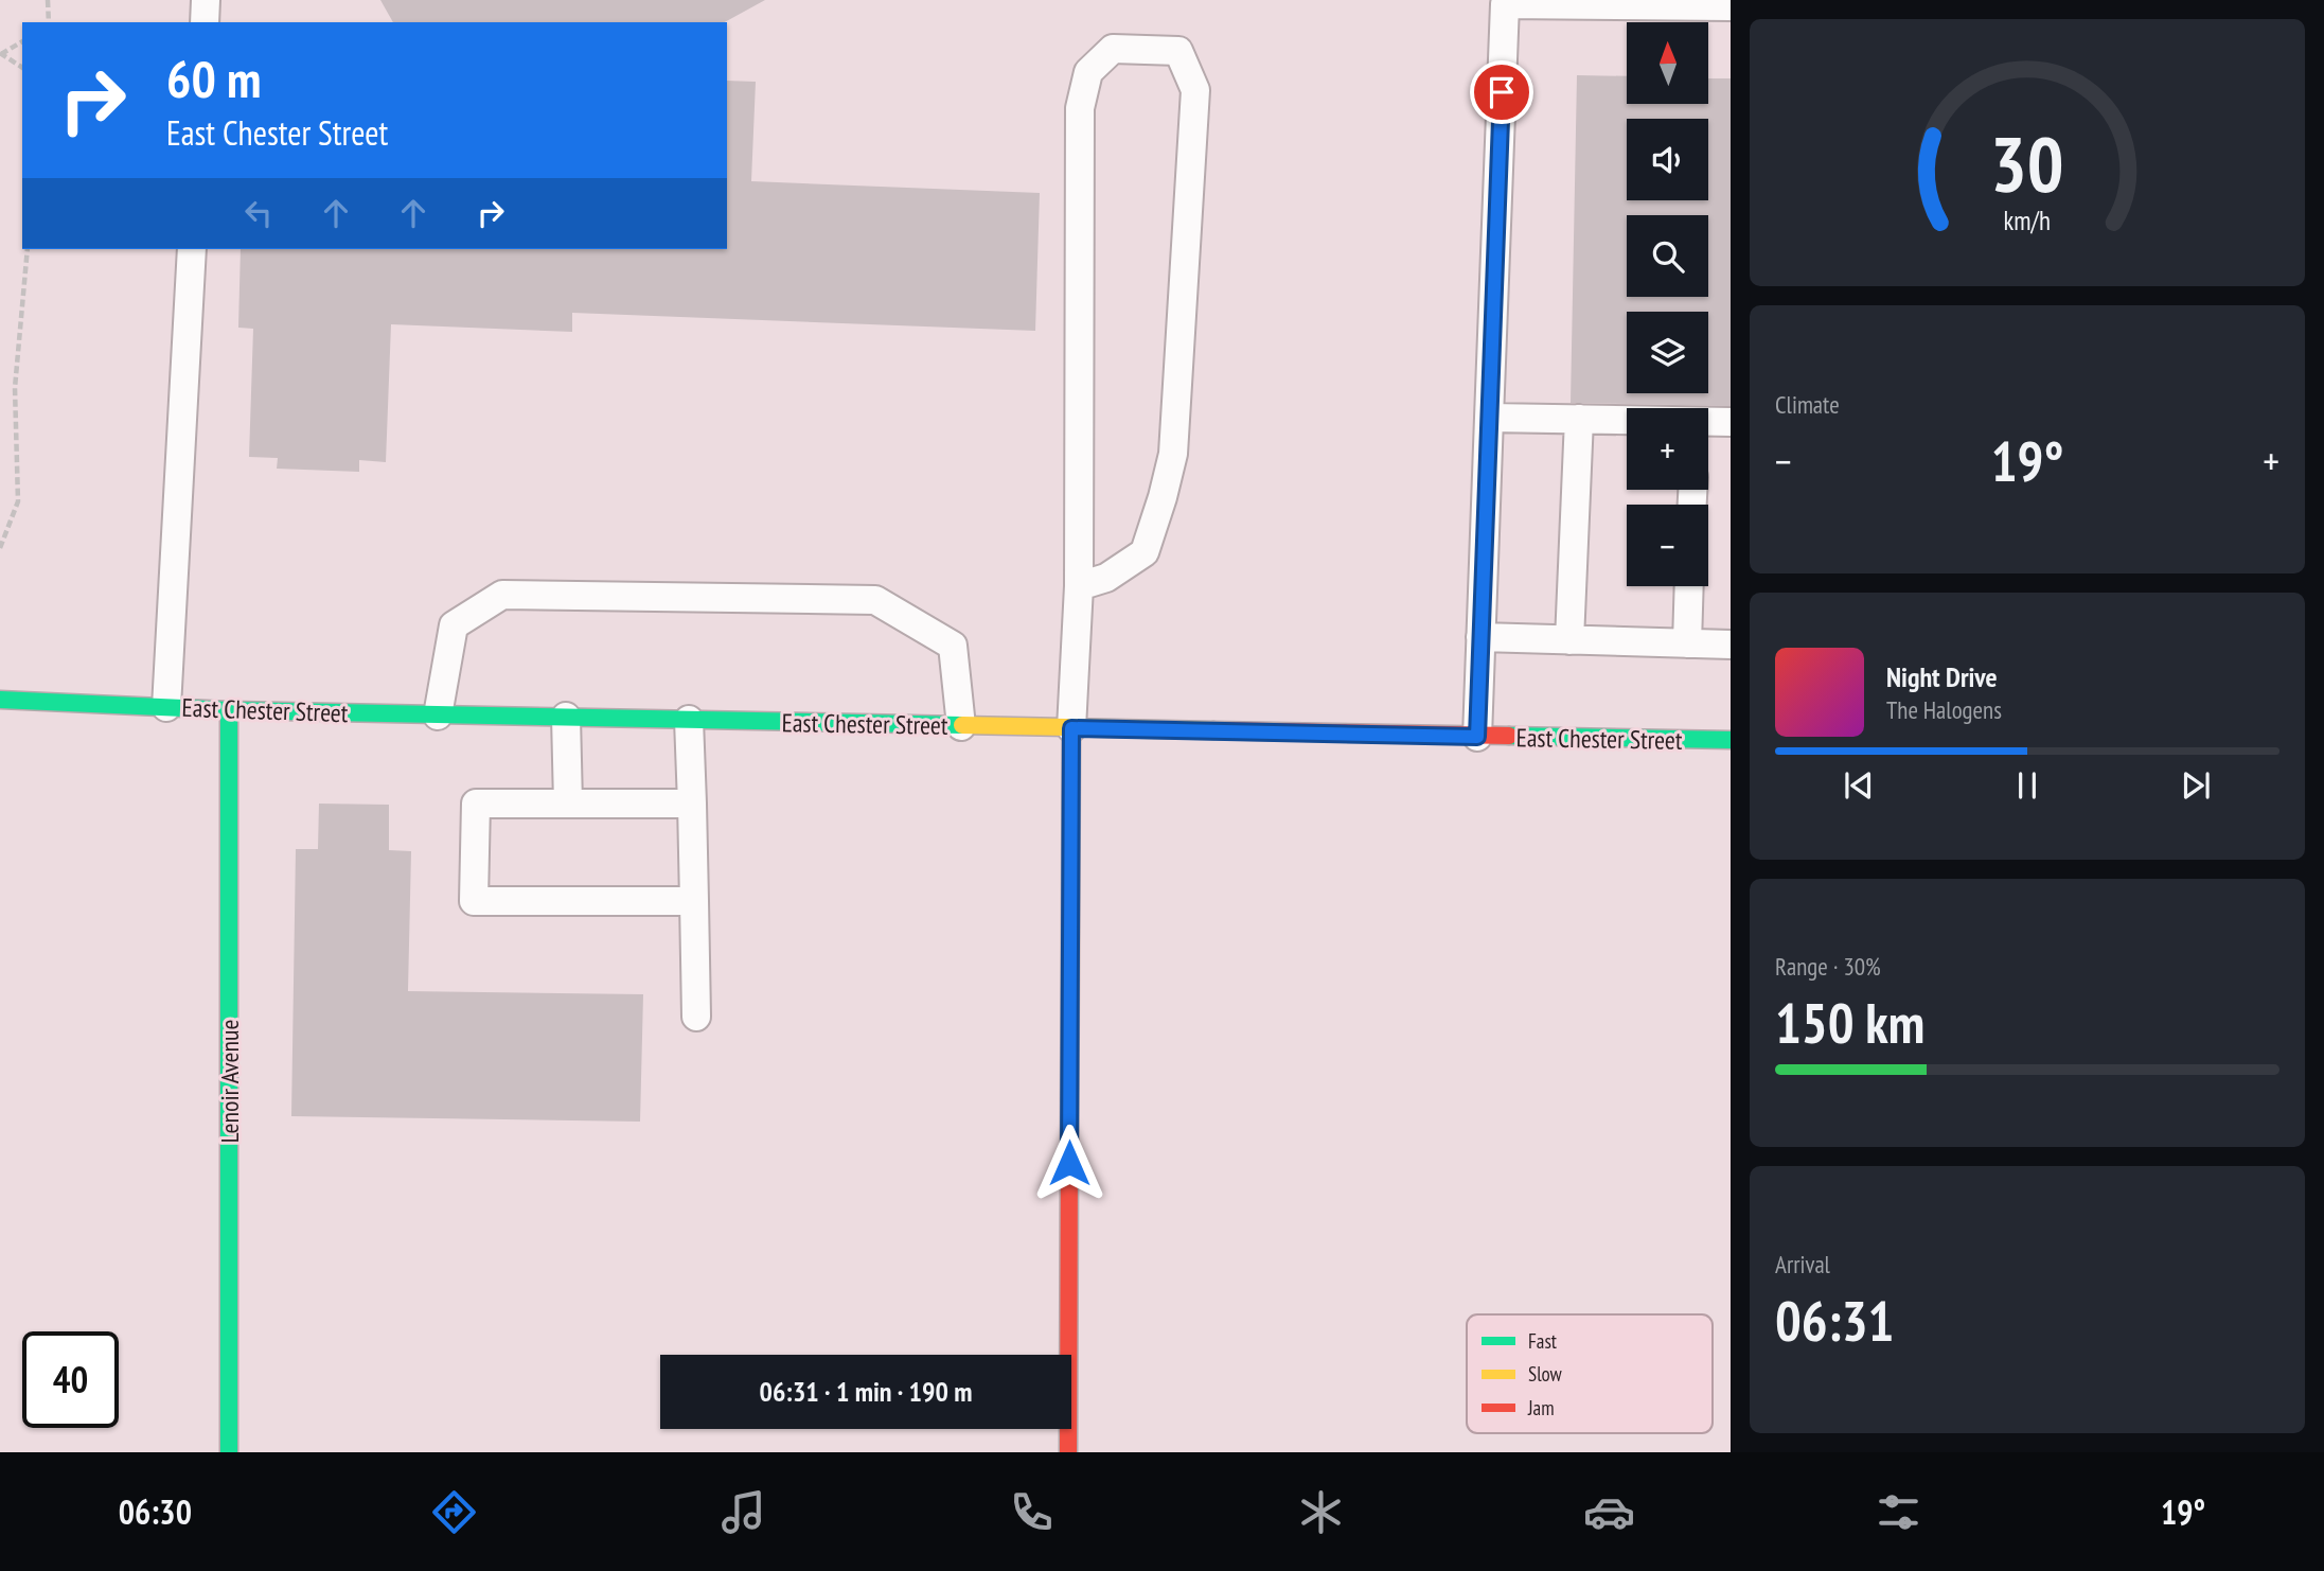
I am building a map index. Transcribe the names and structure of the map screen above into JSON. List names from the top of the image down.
{
  "streets": {
    "main road": ["East Chester Street", "Lenoir Avenue"]
  },
  "crossings": [
    ["East Chester Street", "Lenoir Avenue"]
  ],
  "legend": ["Fast", "Slow", "Jam"],
  "north": "top",
  "page": {
    "map_buttons": ["+", "−"],
    "turn": ["60 m", "East Chester Street"],
    "tile": [
      "Climate",
      ["Range · 30%", "150 km"],
      ["Arrival", "06:31"]
    ],
    "heat": ["−", "19°", "+"],
    "song": ["Night Drive", "The Halogens"],
    "limit": "40",
    "trip": "06:31 · 1 min · 190 m",
    "tabs": ["06:30", "19°"],
    "gauge": ["30", "km/h"]
  }
}
